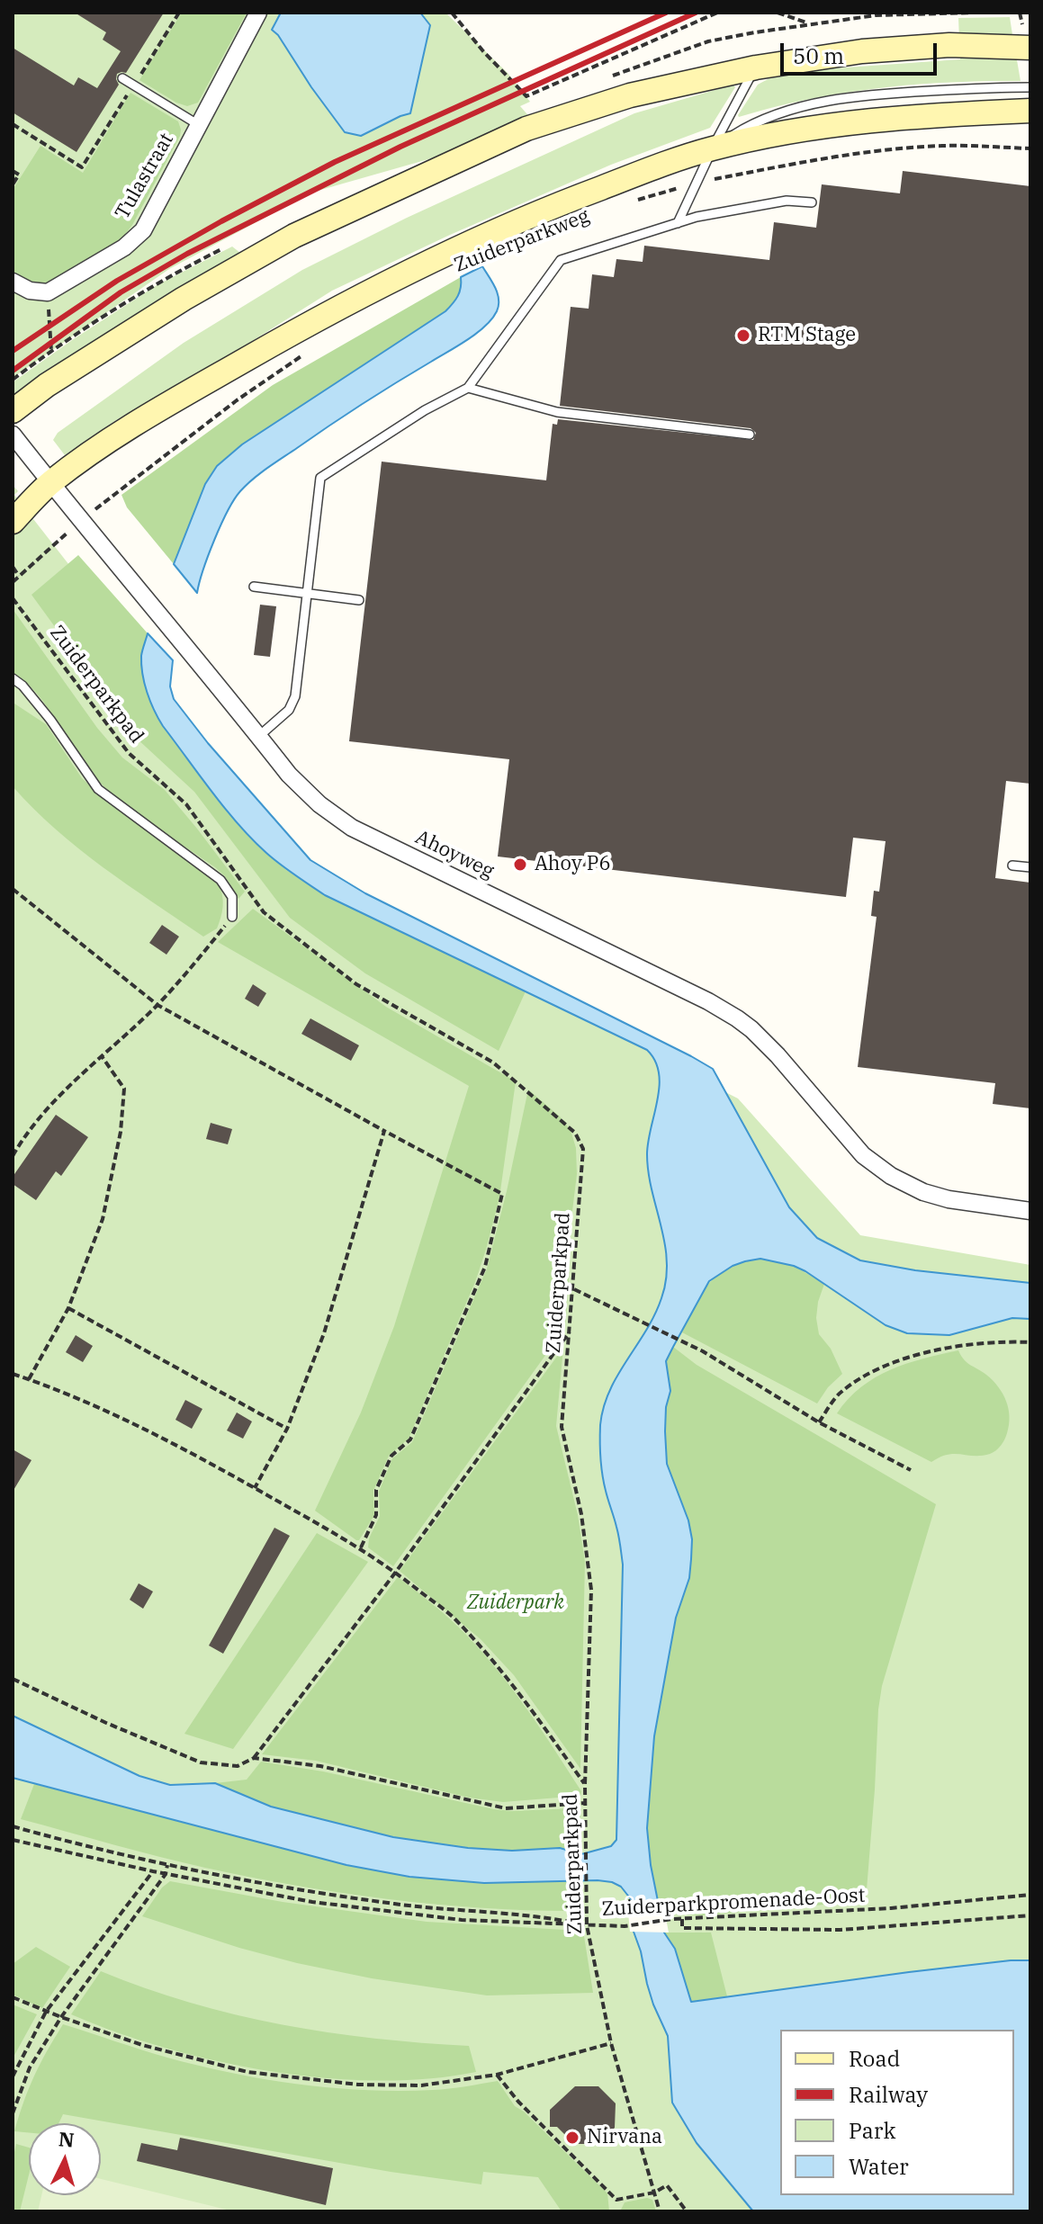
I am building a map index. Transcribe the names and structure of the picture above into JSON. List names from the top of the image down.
{
  "streets": {
    "main road": ["Zuiderparkweg"],
    "street": ["Tulastraat", "Ahoyweg"],
    "path": ["Zuiderparkpad", "Zuiderparkpromenade-Oost"]
  },
  "crossings": [
    ["Zuiderparkweg", "Ahoyweg"],
    ["Zuiderparkpad", "Zuiderparkpromenade-Oost"]
  ],
  "parks": ["Zuiderpark"],
  "places": ["RTM Stage", "Ahoy P6", "Nirvana"],
  "legend": [
    "Road",
    "Railway",
    "Park",
    "Water"
  ],
  "scale_bar": "50 m",
  "north": "top"
}
